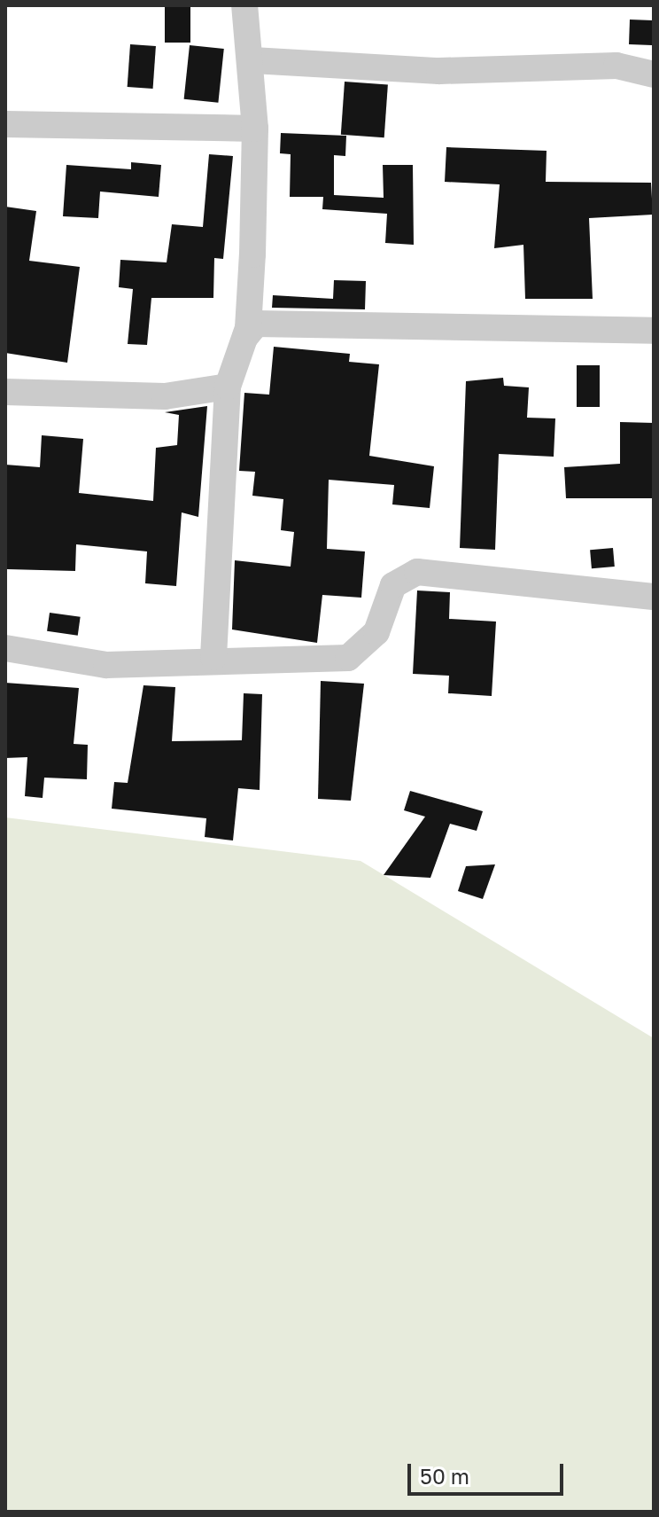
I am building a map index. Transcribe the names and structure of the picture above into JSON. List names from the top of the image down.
{
  "scale_bar": "50 m"
}
